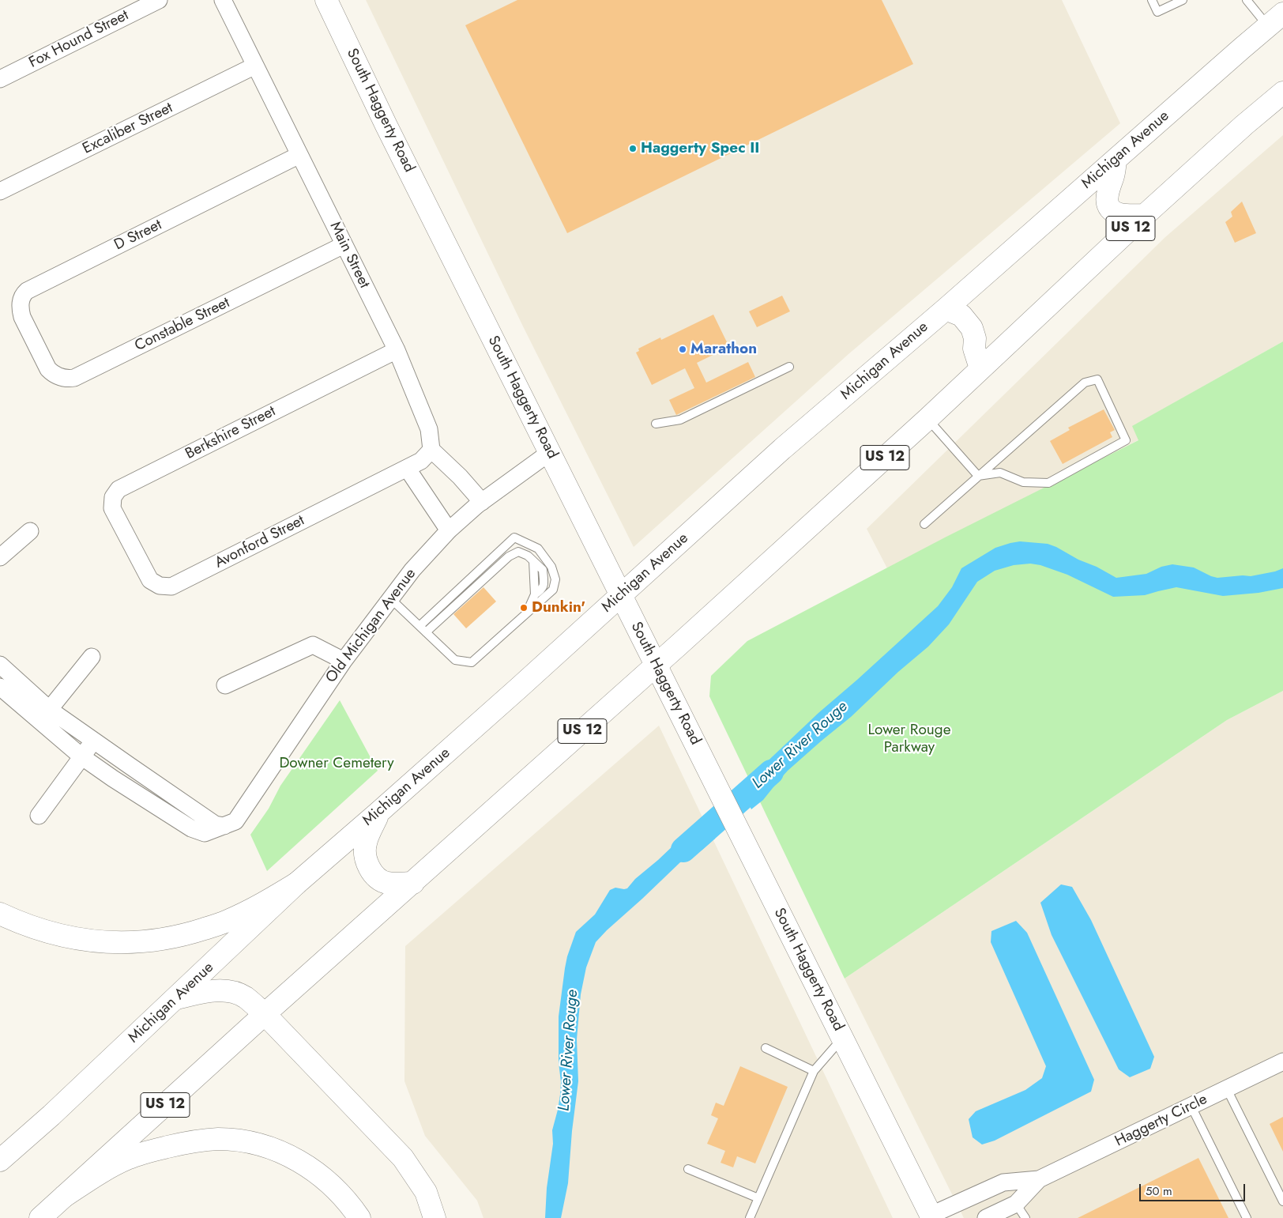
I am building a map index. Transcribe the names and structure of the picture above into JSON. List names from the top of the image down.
{
  "streets": {
    "main road": ["South Haggerty Road", "Michigan Avenue", "US 12"],
    "street": [
      "Fox Hound Street",
      "Excaliber Street",
      "D Street",
      "Main Street",
      "Constable Street",
      "Berkshire Street",
      "Avonford Street",
      "Old Michigan Avenue",
      "Haggerty Circle"
    ]
  },
  "crossings": [
    ["South Haggerty Road", "Michigan Avenue"],
    ["South Haggerty Road", "US 12"],
    ["South Haggerty Road", "Old Michigan Avenue"],
    ["South Haggerty Road", "Haggerty Circle"],
    ["Excaliber Street", "Main Street"],
    ["D Street", "Main Street"],
    ["D Street", "Constable Street"],
    ["Main Street", "Constable Street"],
    ["Main Street", "Berkshire Street"],
    ["Main Street", "Avonford Street"],
    ["Berkshire Street", "Avonford Street"]
  ],
  "water": ["Lower River Rouge"],
  "parks": ["Lower Rouge Parkway", "Downer Cemetery"],
  "places": ["Haggerty Spec II", "Marathon", "Dunkin'"],
  "scale_bar": "50 m"
}
